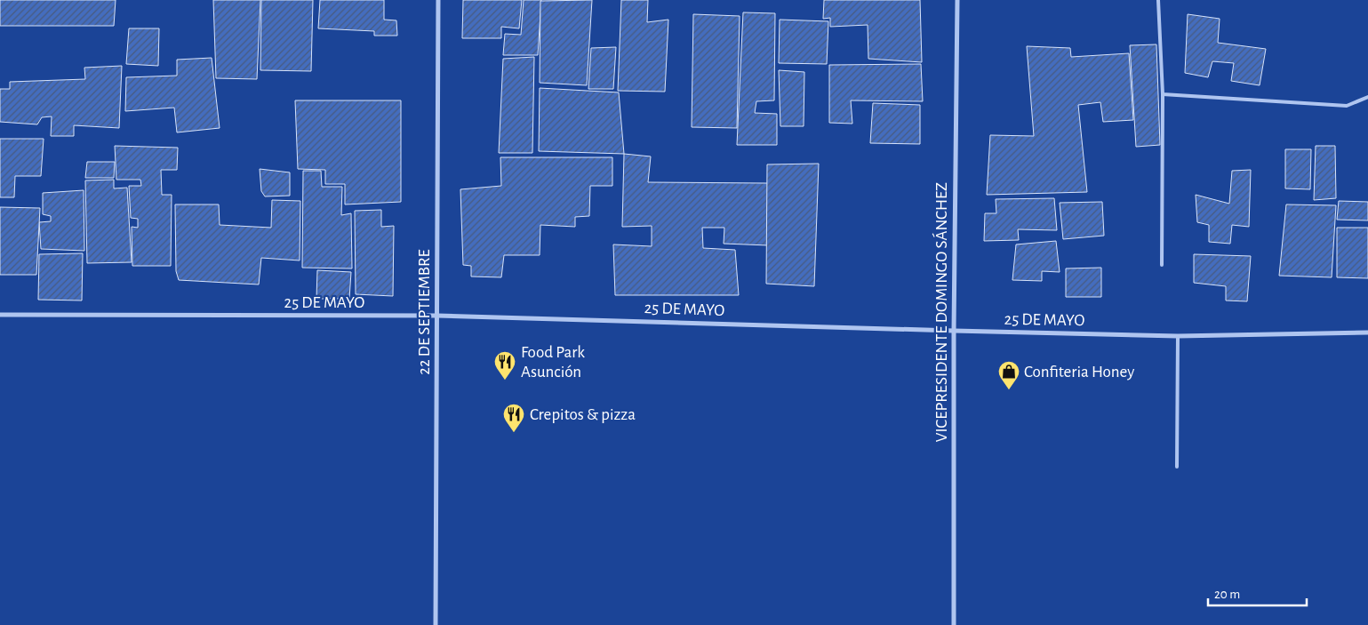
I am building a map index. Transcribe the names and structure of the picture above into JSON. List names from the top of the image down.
{
  "streets": {
    "street": ["25 DE MAYO", "22 DE SEPTIEMBRE", "VICEPRESIDENTE DOMINGO SÁNCHEZ"]
  },
  "crossings": [
    ["25 DE MAYO", "22 DE SEPTIEMBRE"],
    ["25 DE MAYO", "VICEPRESIDENTE DOMINGO SÁNCHEZ"]
  ],
  "places": {
    "restaurant": ["Food Park Asunción", "Crepitos & pizza"],
    "shop": ["Confiteria Honey"]
  },
  "scale_bar": "20 m"
}
